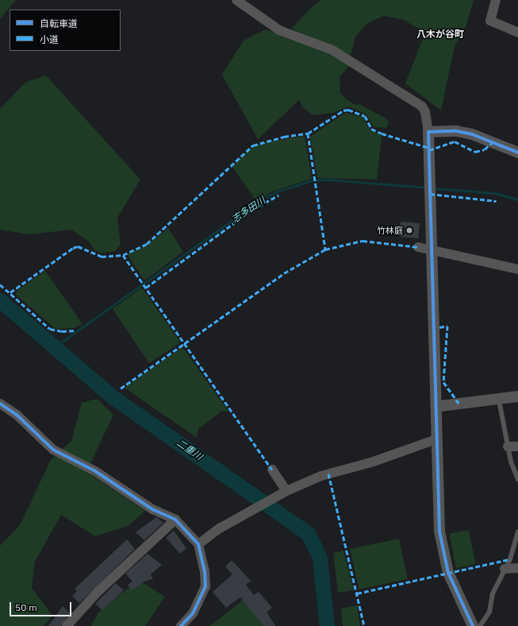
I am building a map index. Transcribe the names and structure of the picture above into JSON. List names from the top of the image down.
{
  "districts": ["八木が谷町"],
  "water": ["志多田川", "二重川"],
  "places": ["竹林庭"],
  "legend": ["自転車道", "小道"],
  "scale_bar": "50 m"
}
